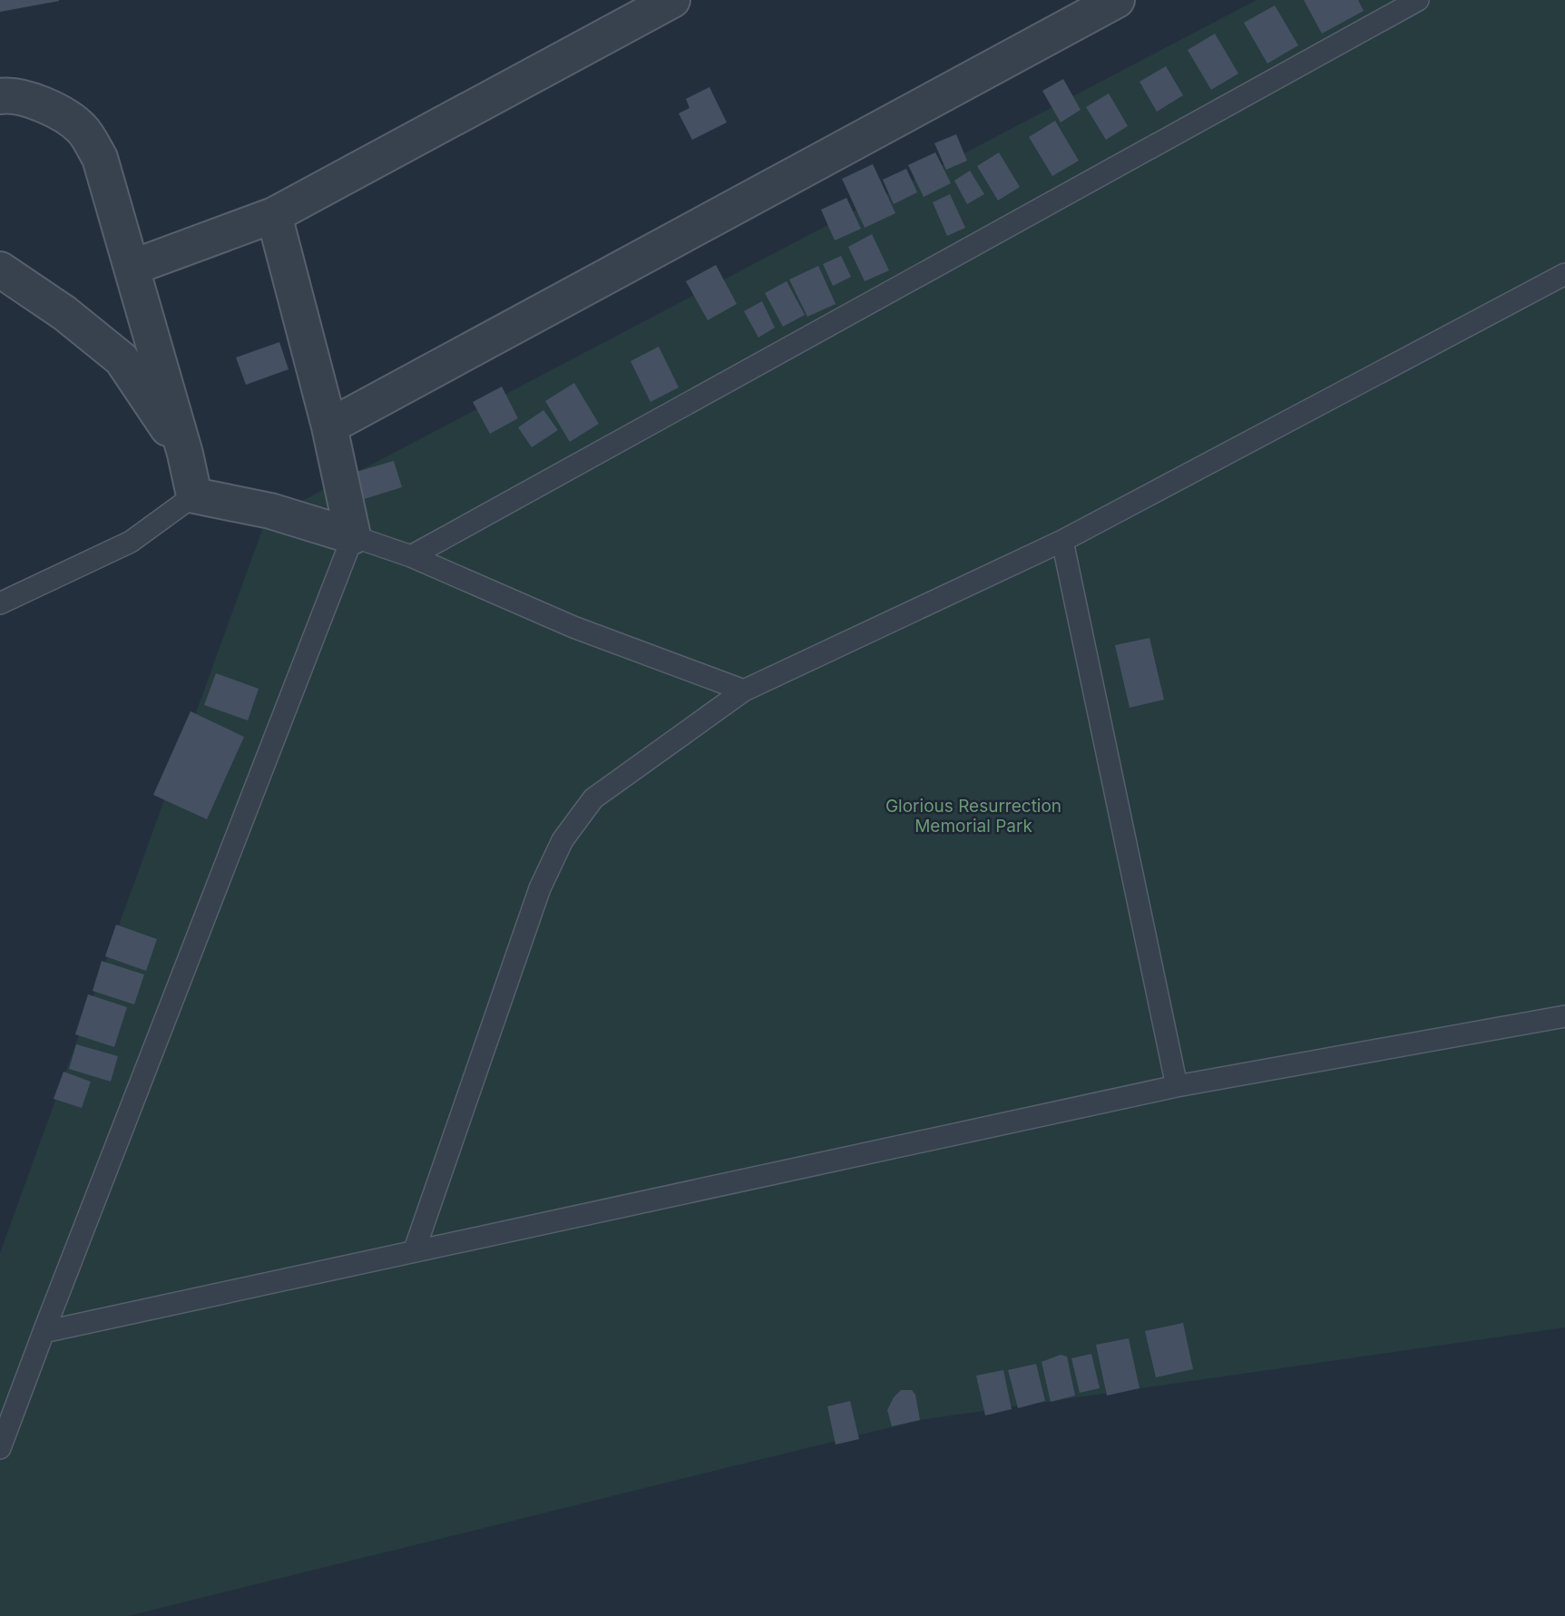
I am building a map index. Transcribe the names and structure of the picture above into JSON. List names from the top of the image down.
{
  "parks": ["Glorious Resurrection Memorial Park"]
}
